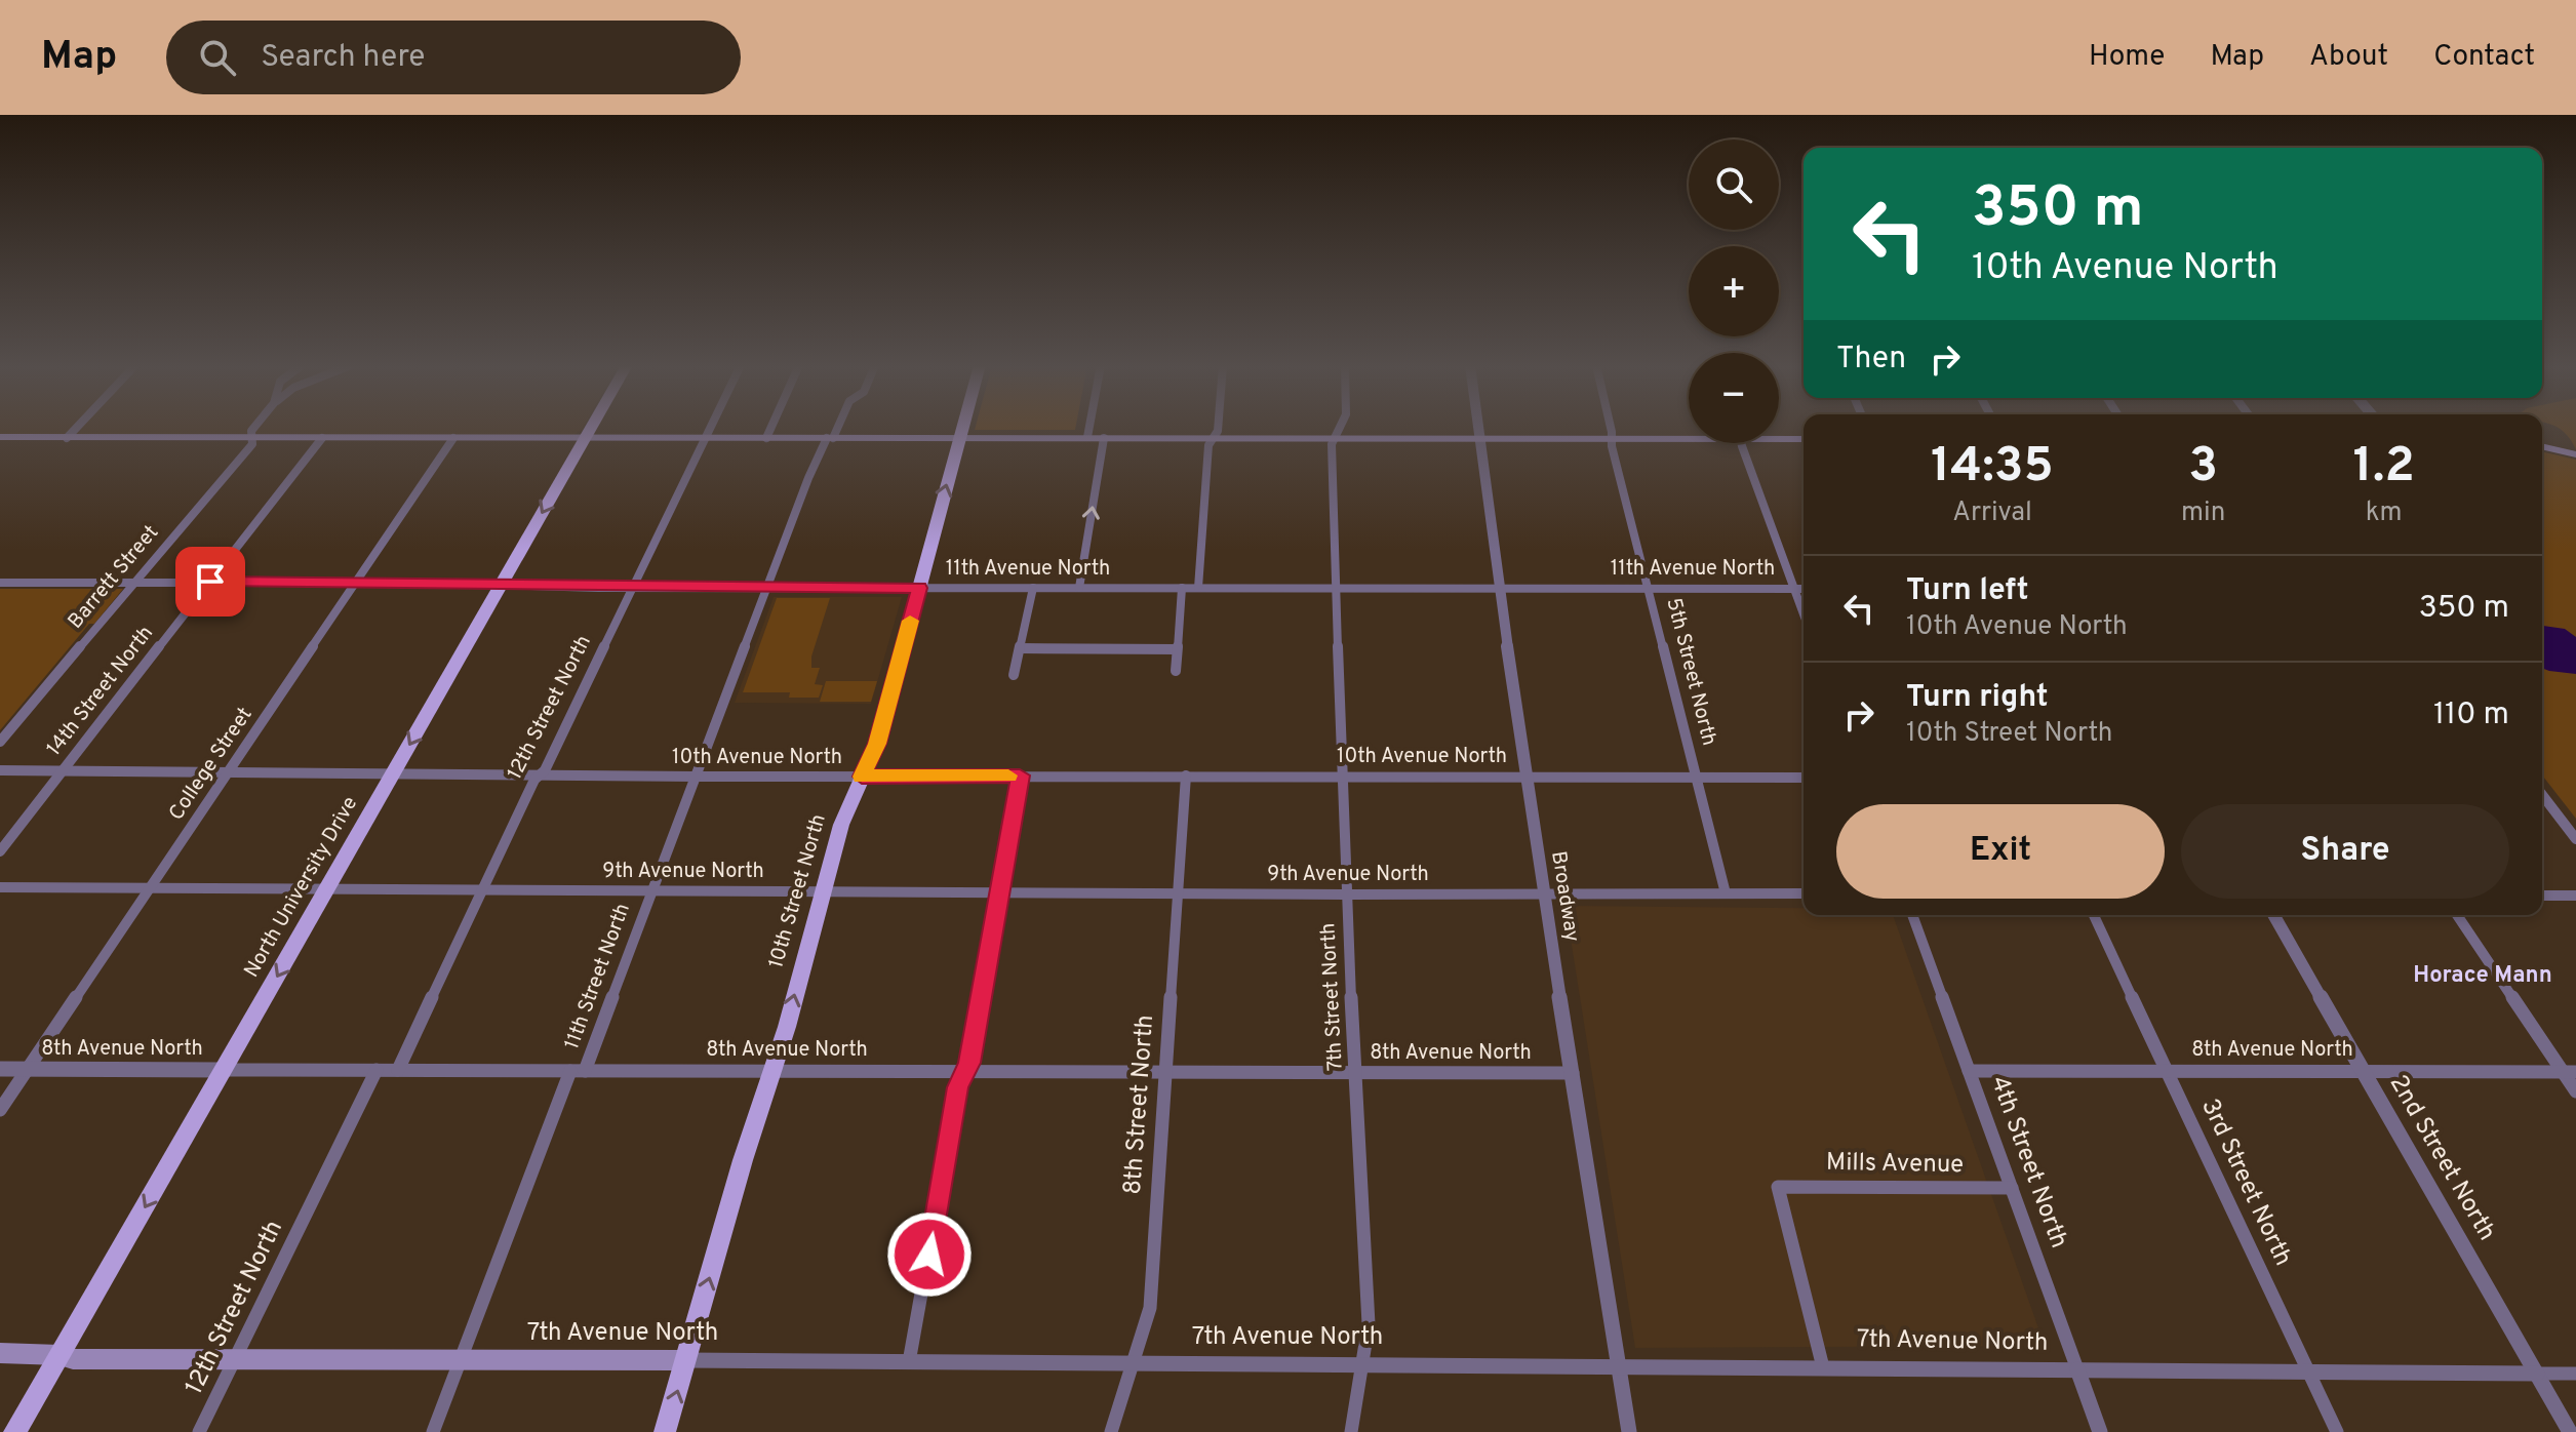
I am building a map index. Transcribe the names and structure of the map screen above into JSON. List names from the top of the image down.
{
  "streets": {
    "main road": ["North University Drive", "10th Street North", "7th Avenue North"],
    "street": [
      "11th Avenue North",
      "Barrett Street",
      "5th Street North",
      "14th Street North",
      "12th Street North",
      "10th Avenue North",
      "College Street",
      "9th Avenue North",
      "Broadway",
      "11th Street North",
      "7th Street North",
      "8th Avenue North",
      "8th Street North",
      "2nd Street North",
      "4th Street North",
      "Mills Avenue",
      "3rd Street North"
    ]
  },
  "crossings": [
    ["11th Avenue North", "Barrett Street"],
    ["11th Avenue North", "5th Street North"],
    ["11th Avenue North", "14th Street North"],
    ["11th Avenue North", "12th Street North"],
    ["11th Avenue North", "College Street"],
    ["11th Avenue North", "North University Drive"],
    ["11th Avenue North", "10th Street North"],
    ["11th Avenue North", "Broadway"],
    ["11th Avenue North", "11th Street North"],
    ["11th Avenue North", "7th Street North"],
    ["5th Street North", "10th Avenue North"],
    ["5th Street North", "9th Avenue North"],
    ["14th Street North", "10th Avenue North"],
    ["12th Street North", "10th Avenue North"],
    ["12th Street North", "9th Avenue North"],
    ["12th Street North", "8th Avenue North"],
    ["12th Street North", "7th Avenue North"],
    ["10th Avenue North", "College Street"],
    ["10th Avenue North", "North University Drive"],
    ["10th Avenue North", "10th Street North"],
    ["10th Avenue North", "Broadway"],
    ["10th Avenue North", "11th Street North"],
    ["10th Avenue North", "7th Street North"],
    ["10th Avenue North", "8th Street North"],
    ["College Street", "9th Avenue North"],
    ["College Street", "8th Avenue North"],
    ["9th Avenue North", "North University Drive"],
    ["9th Avenue North", "10th Street North"],
    ["9th Avenue North", "Broadway"],
    ["9th Avenue North", "11th Street North"],
    ["9th Avenue North", "7th Street North"],
    ["9th Avenue North", "8th Street North"],
    ["North University Drive", "8th Avenue North"],
    ["North University Drive", "7th Avenue North"],
    ["10th Street North", "8th Avenue North"],
    ["10th Street North", "7th Avenue North"],
    ["Broadway", "8th Avenue North"],
    ["Broadway", "7th Avenue North"],
    ["11th Street North", "8th Avenue North"],
    ["11th Street North", "7th Avenue North"],
    ["7th Street North", "8th Avenue North"],
    ["7th Street North", "7th Avenue North"],
    ["8th Avenue North", "8th Street North"],
    ["8th Avenue North", "2nd Street North"],
    ["8th Avenue North", "4th Street North"],
    ["8th Avenue North", "3rd Street North"],
    ["8th Street North", "7th Avenue North"],
    ["2nd Street North", "7th Avenue North"],
    ["4th Street North", "Mills Avenue"],
    ["4th Street North", "7th Avenue North"],
    ["Mills Avenue", "7th Avenue North"],
    ["3rd Street North", "7th Avenue North"]
  ],
  "one_way": ["North University Drive", "10th Street North"],
  "districts": ["Horace Mann"],
  "page": {
    "header": "Map",
    "search": "Search here",
    "nav": [
      "Home",
      "Map",
      "About",
      "Contact"
    ],
    "map_buttons": ["+", "−"],
    "turn": ["350 m", "10th Avenue North"],
    "then": "Then",
    "eta": [
      "14:35",
      "Arrival",
      "3",
      "min",
      "1.2",
      "km"
    ],
    "list": [
      {
        "name": "Turn left",
        "note": "10th Avenue North",
        "value": "350 m"
      },
      {
        "name": "Turn right",
        "note": "10th Street North",
        "value": "110 m"
      }
    ],
    "buttons": ["Exit", "Share"]
  }
}
